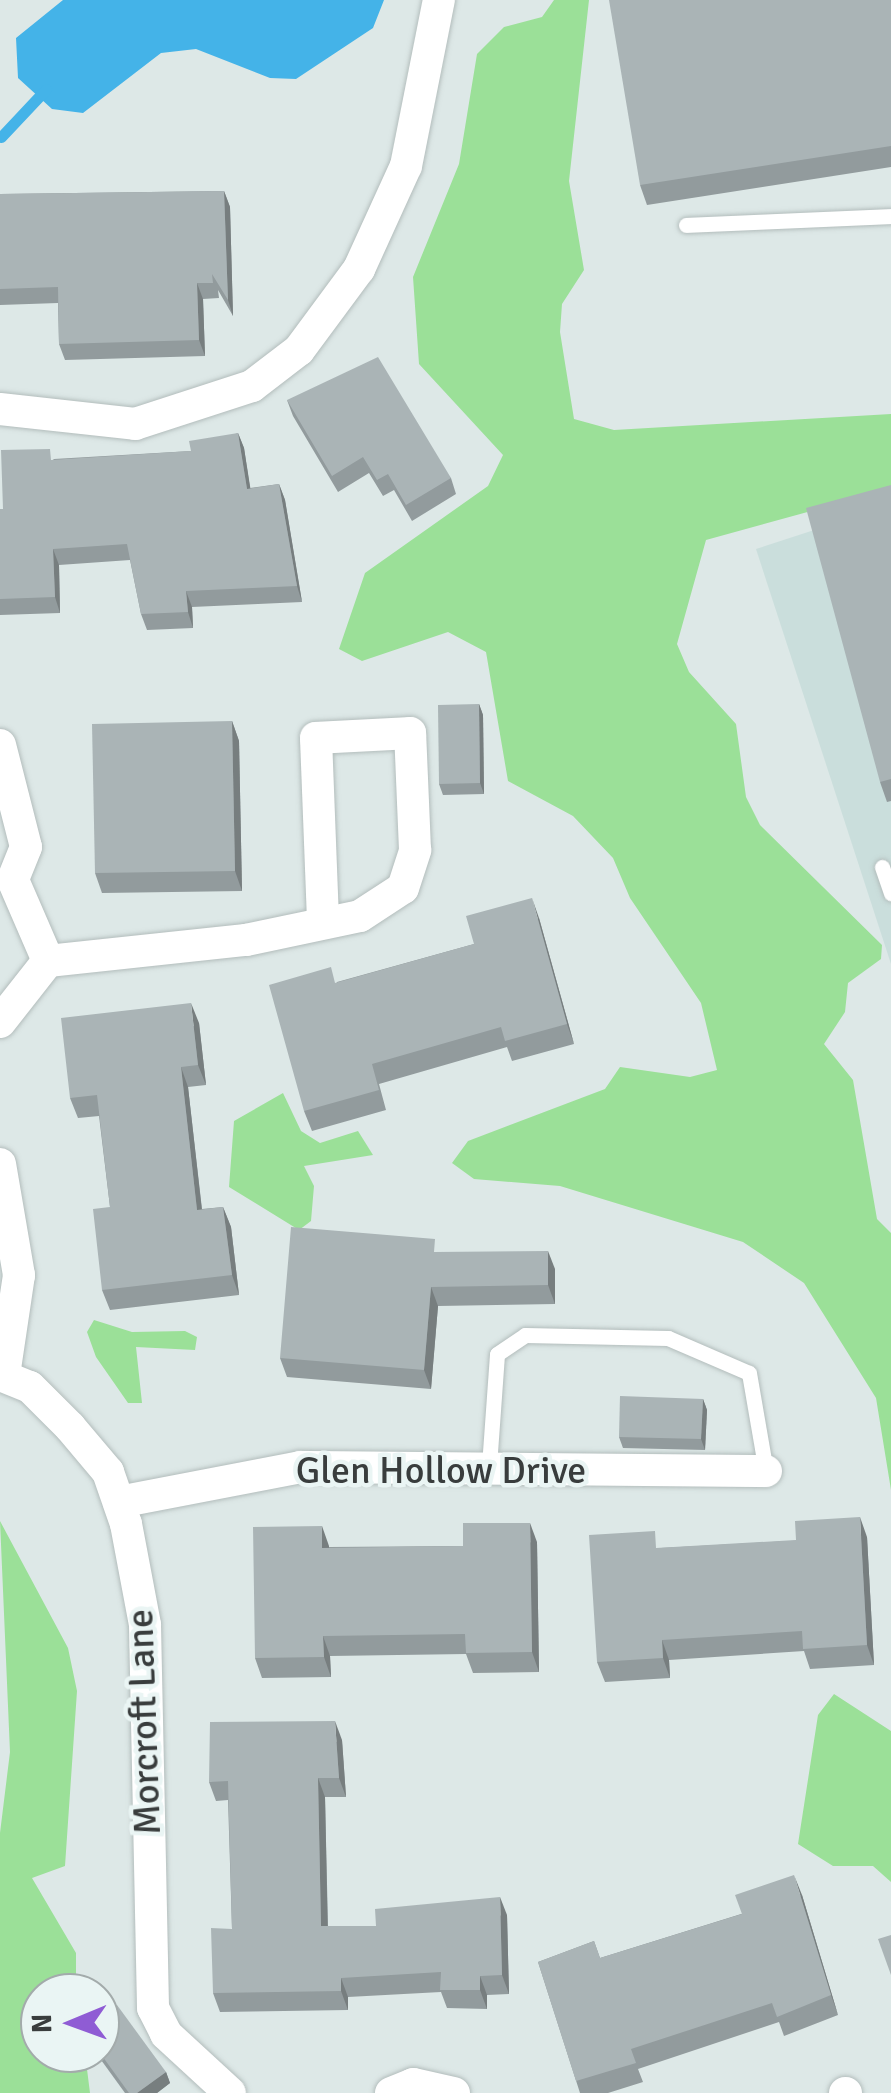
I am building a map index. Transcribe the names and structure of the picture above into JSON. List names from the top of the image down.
{
  "streets": {
    "street": ["Glen Hollow Drive", "Morcroft Lane"]
  },
  "crossings": [
    ["Glen Hollow Drive", "Morcroft Lane"]
  ],
  "north": "left"
}
